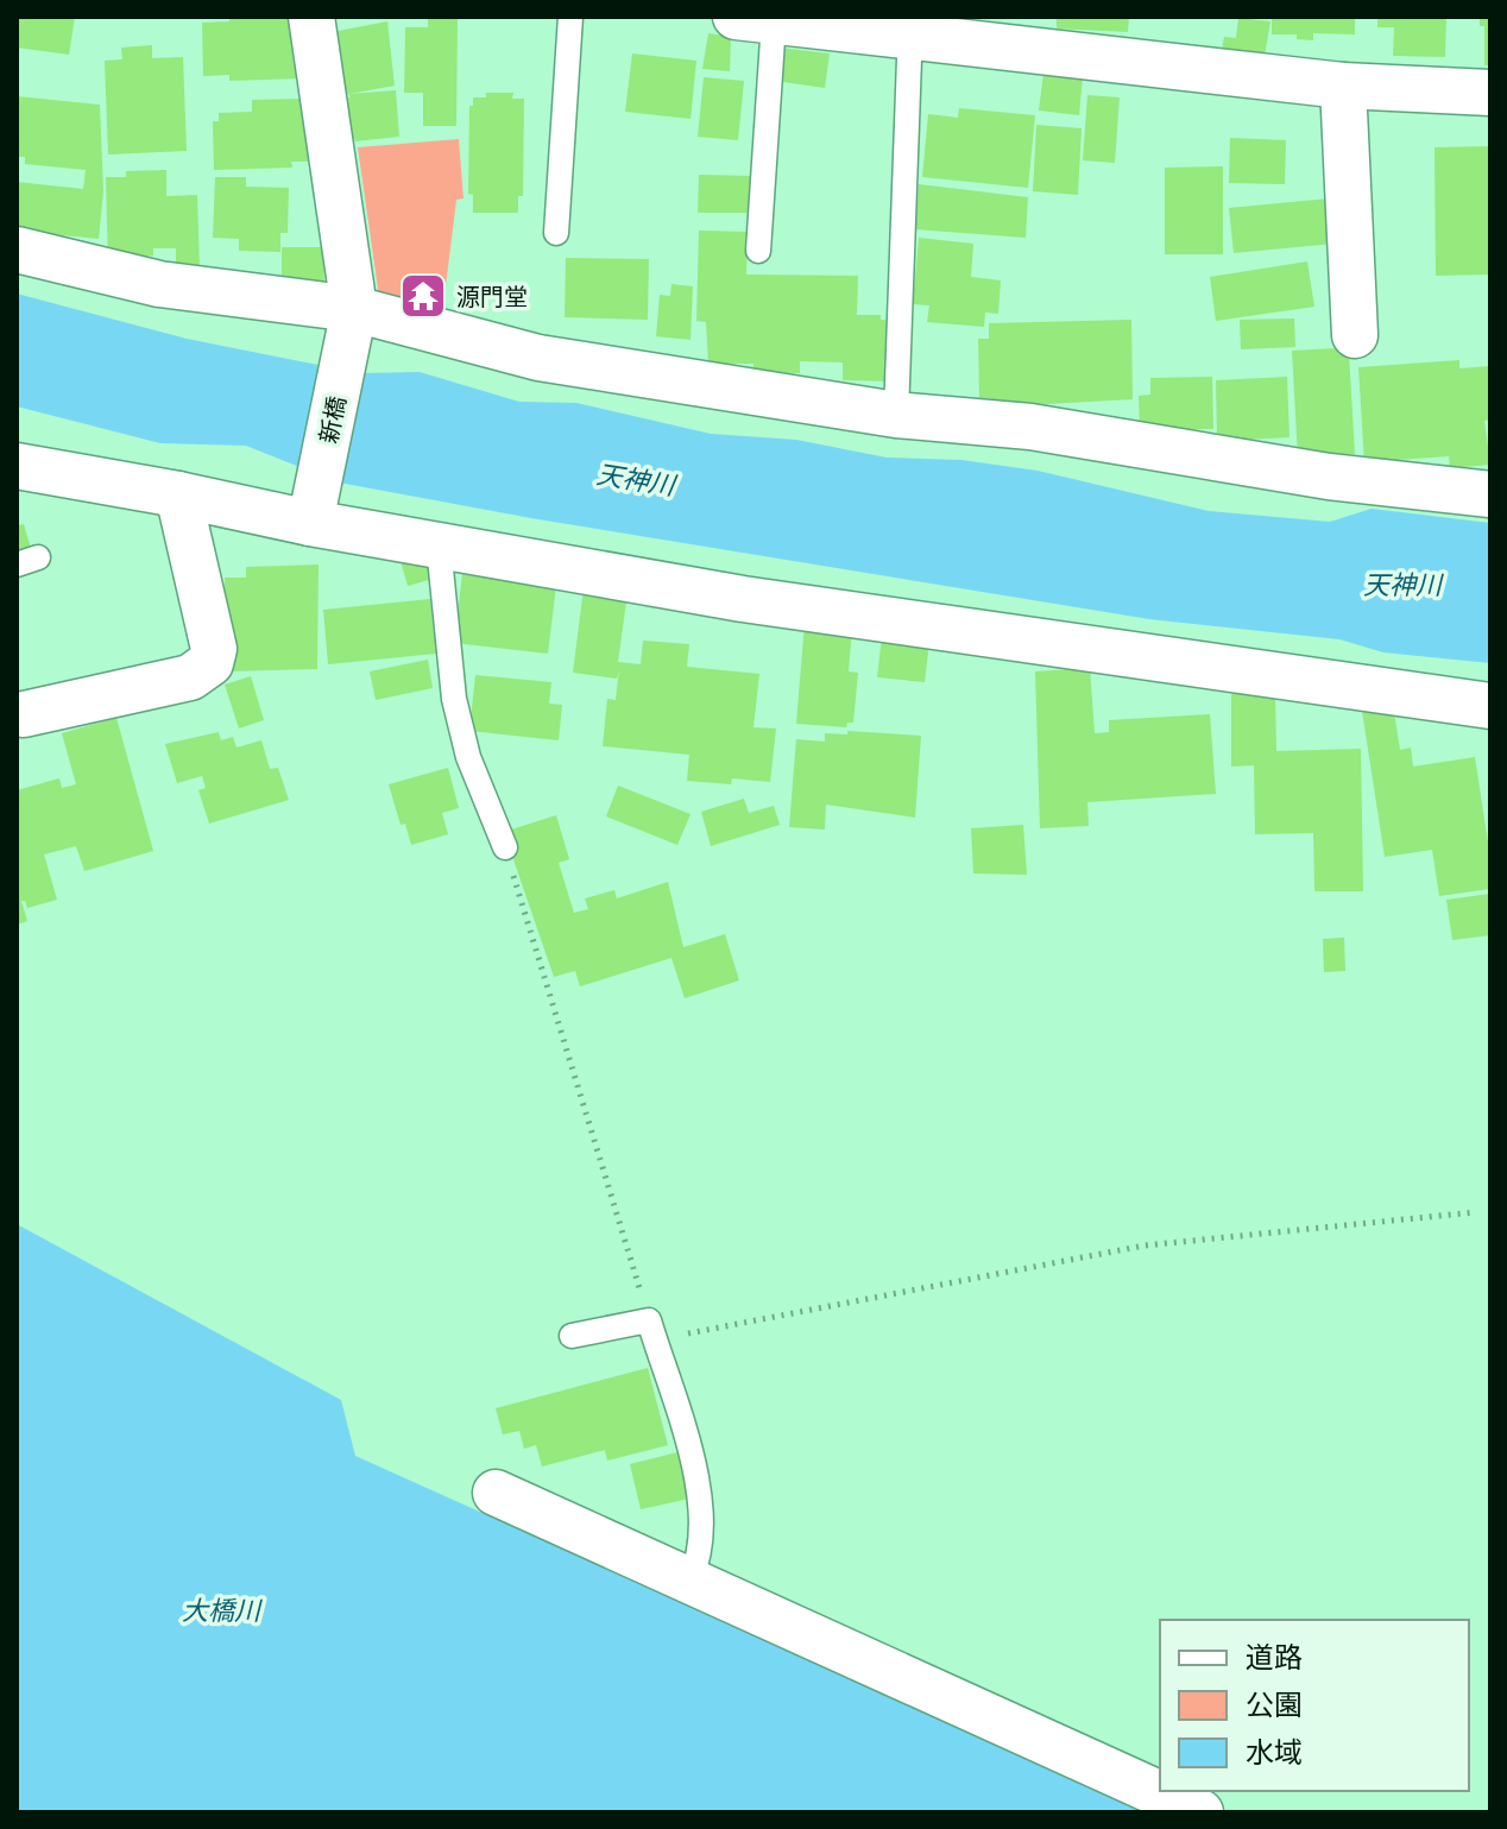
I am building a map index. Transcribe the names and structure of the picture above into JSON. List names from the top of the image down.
{
  "streets": {
    "street": ["新橋"]
  },
  "water": ["天神川", "大橋川"],
  "places": {
    "temple": ["源門堂"]
  },
  "legend": ["道路", "公園", "水域"]
}
